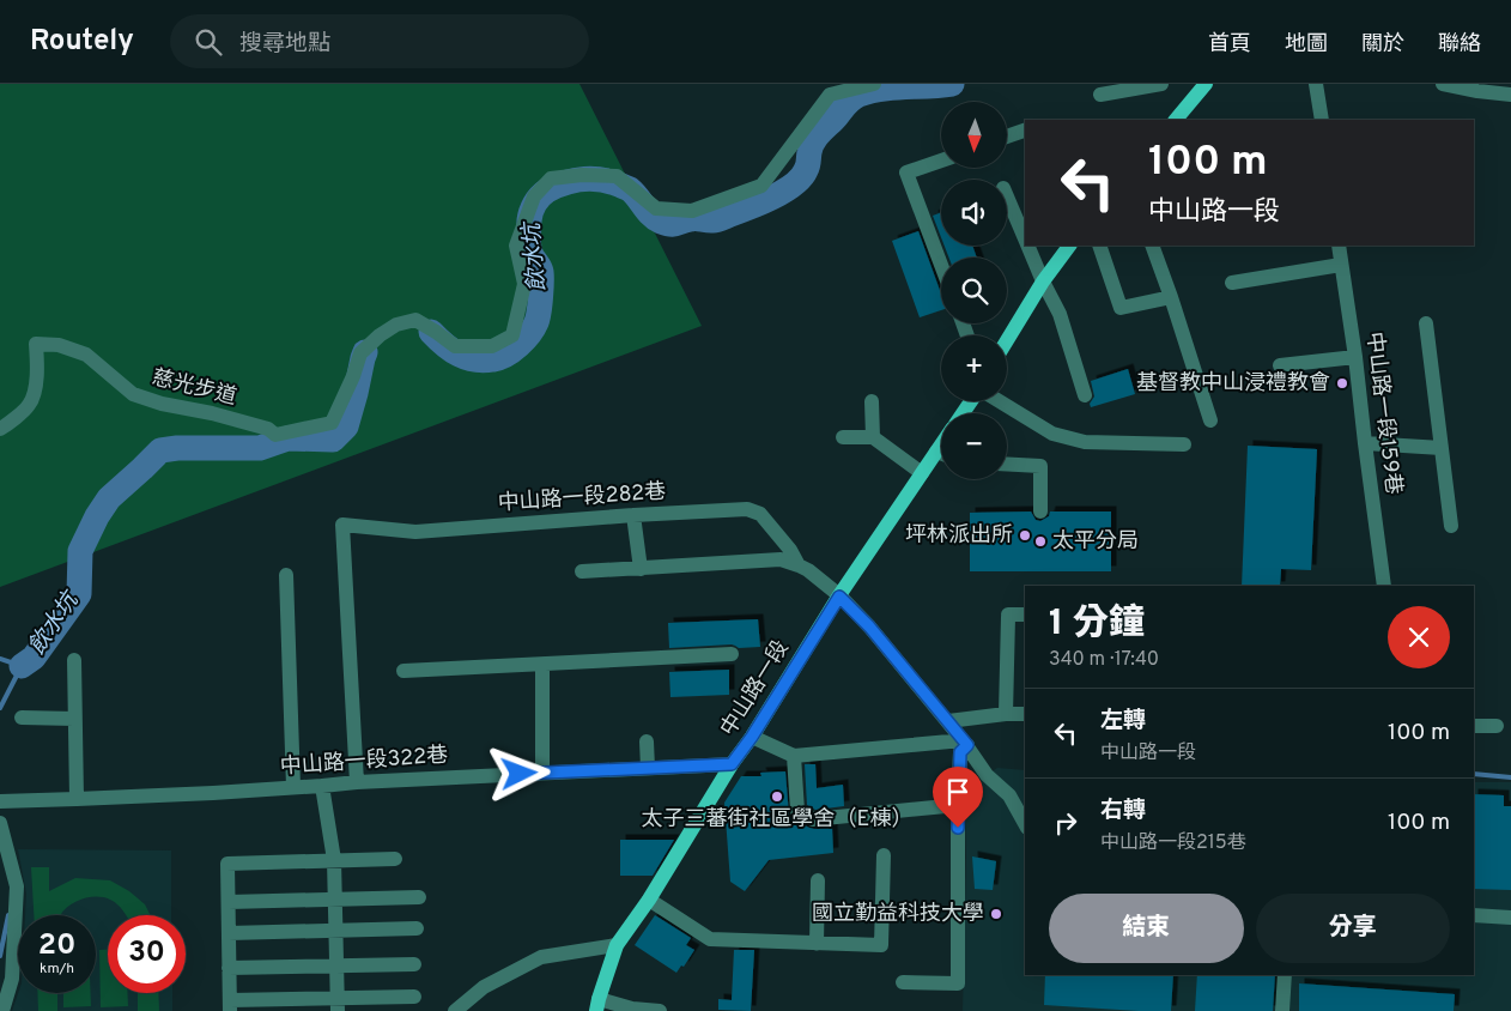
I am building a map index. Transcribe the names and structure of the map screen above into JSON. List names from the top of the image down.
{
  "streets": {
    "main road": ["中山路一段"],
    "street": [
      "慈光步道",
      "中山路一段159巷",
      "中山路一段282巷",
      "中山路一段322巷"
    ]
  },
  "crossings": [
    ["中山路一段282巷", "中山路一段322巷"],
    ["中山路一段", "中山路一段322巷"]
  ],
  "water": ["飲水坑"],
  "places": [
    "基督教中山浸禮教會",
    "坪林派出所",
    "太平分局",
    "太子三蕃街社區學舍（E棟）",
    "國立勤益科技大學"
  ],
  "north": "bottom",
  "page": {
    "header": "Routely",
    "search": "搜尋地點",
    "nav": [
      "首頁",
      "地圖",
      "關於",
      "聯絡"
    ],
    "map_buttons": ["+", "−"],
    "turn": ["100 m", "中山路一段"],
    "heading": ["1 分鐘", "340 m · 17:40"],
    "list": [
      {
        "name": "左轉",
        "note": "中山路一段",
        "value": "100 m"
      },
      {
        "name": "右轉",
        "note": "中山路一段215巷",
        "value": "100 m"
      }
    ],
    "buttons": ["結束", "分享"],
    "speed": "20 km/h",
    "limit": "30"
  }
}
